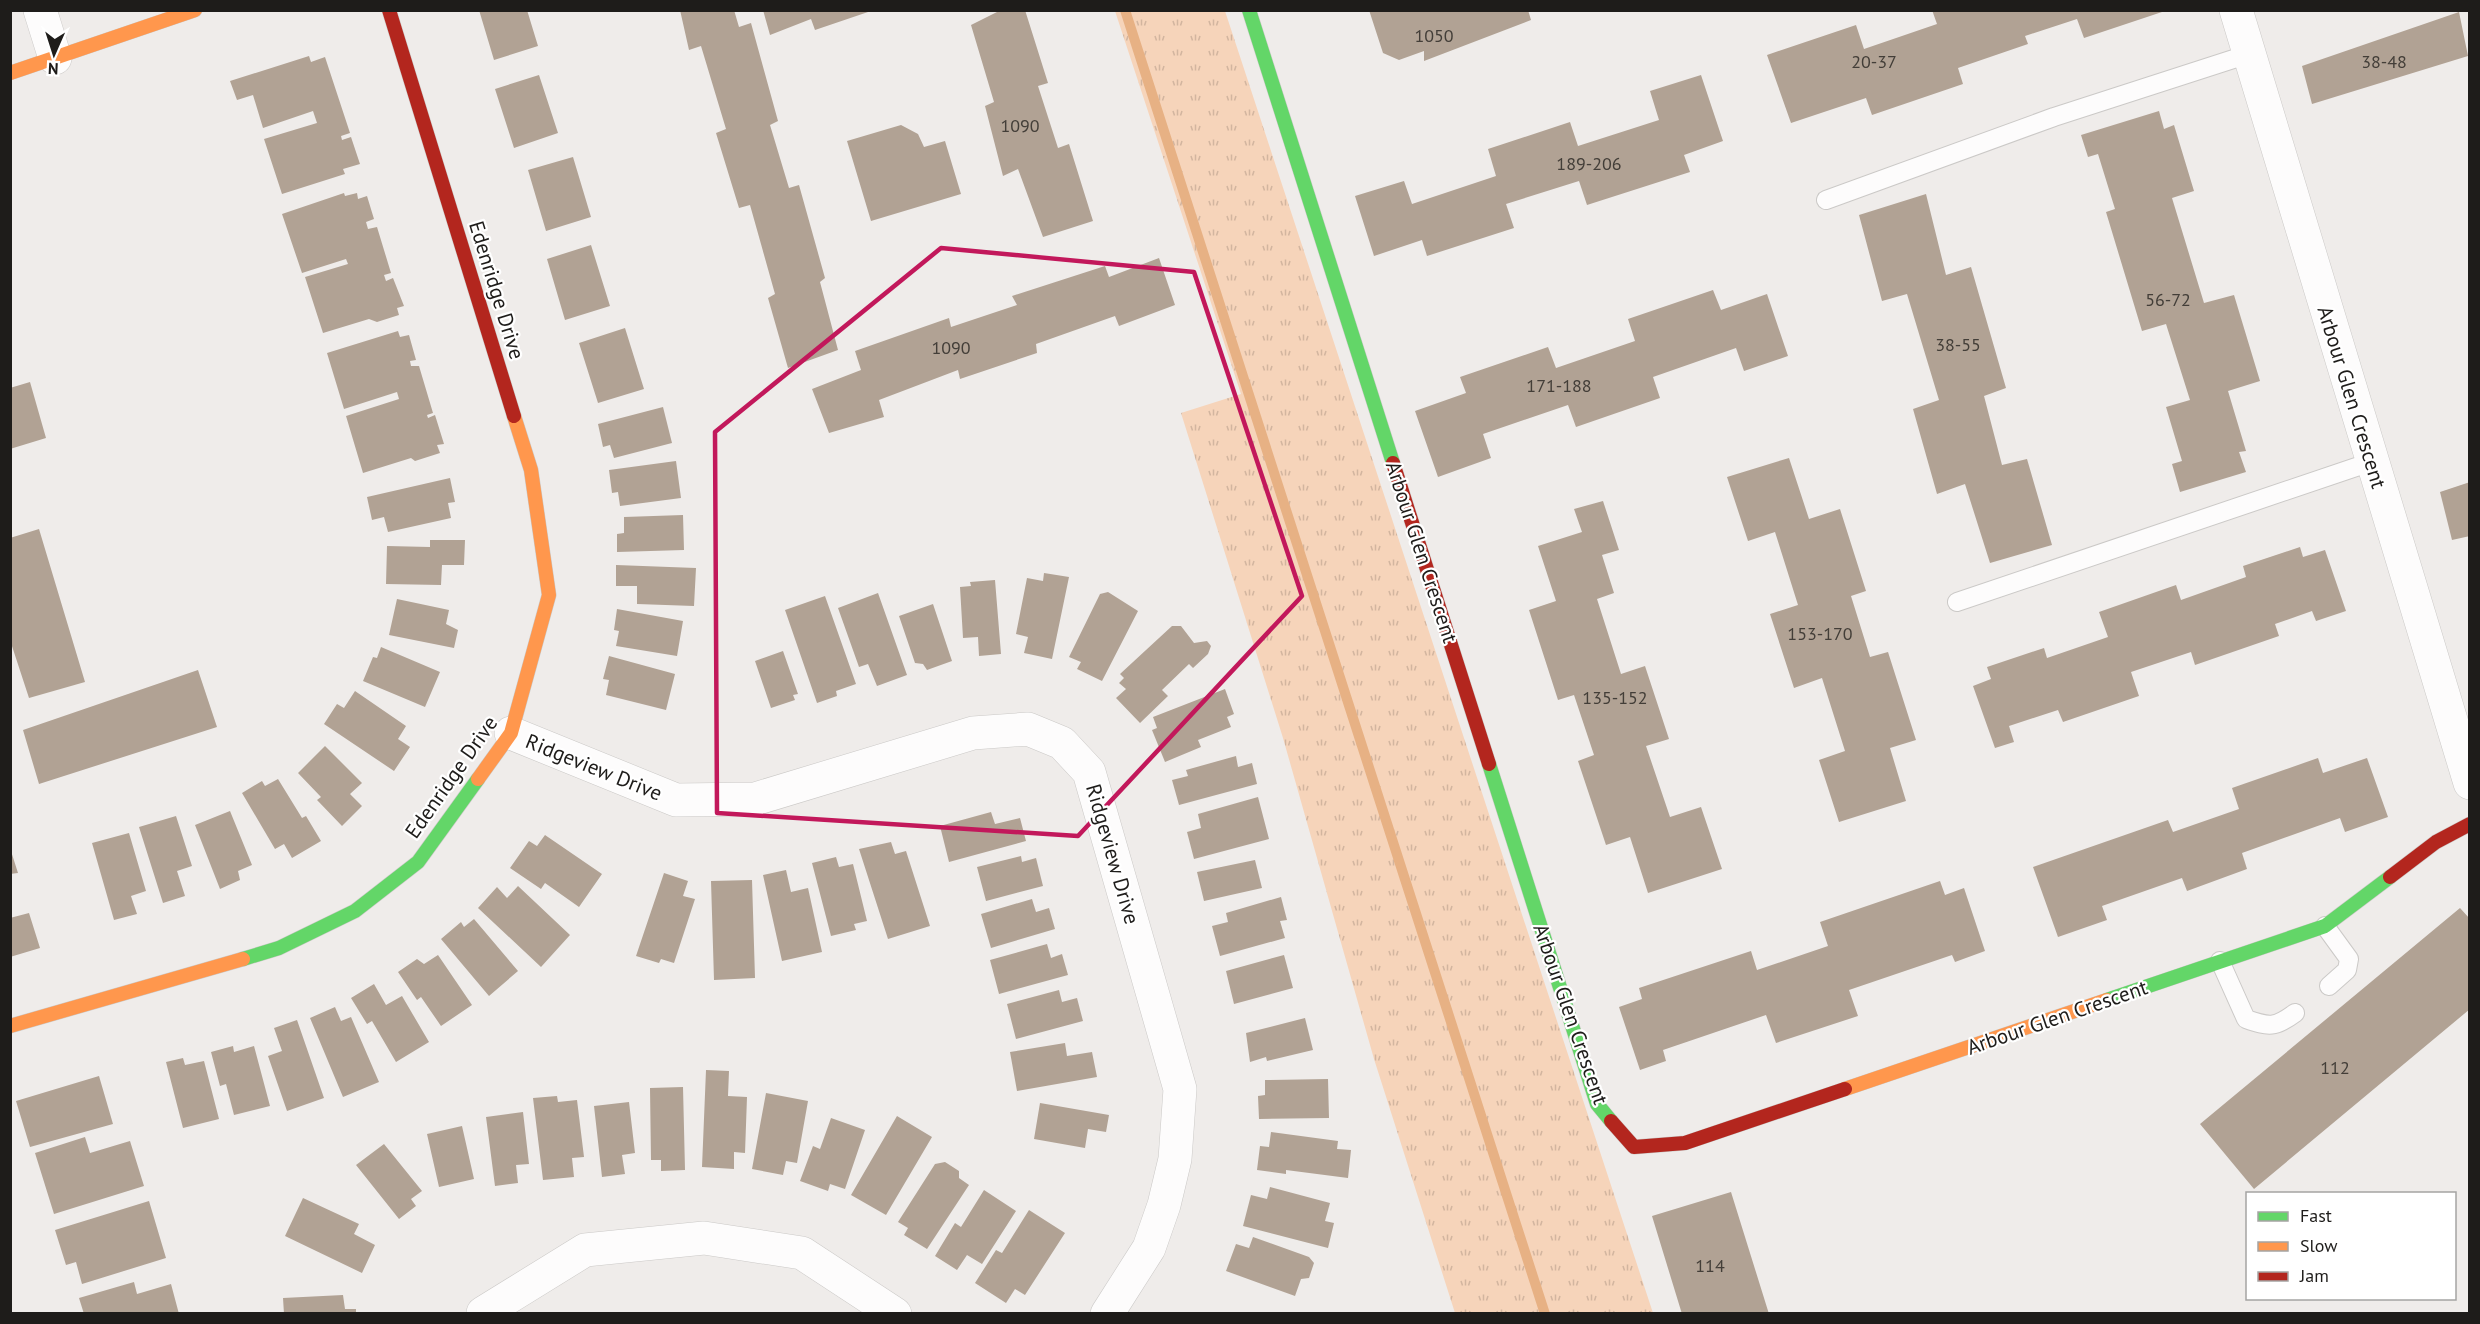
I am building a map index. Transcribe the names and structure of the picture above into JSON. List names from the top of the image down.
{
  "streets": {
    "street": ["Edenridge Drive", "Arbour Glen Crescent", "Ridgeview Drive"]
  },
  "crossings": [
    ["Edenridge Drive", "Ridgeview Drive"]
  ],
  "house_numbers": [
    "1050",
    "20-37",
    "38-48",
    "1090",
    "189-206",
    "56-72",
    "38-55",
    "1090",
    "171-188",
    "153-170",
    "135-152",
    "112",
    "114"
  ],
  "legend": ["Fast", "Slow", "Jam"],
  "north": "bottom"
}
